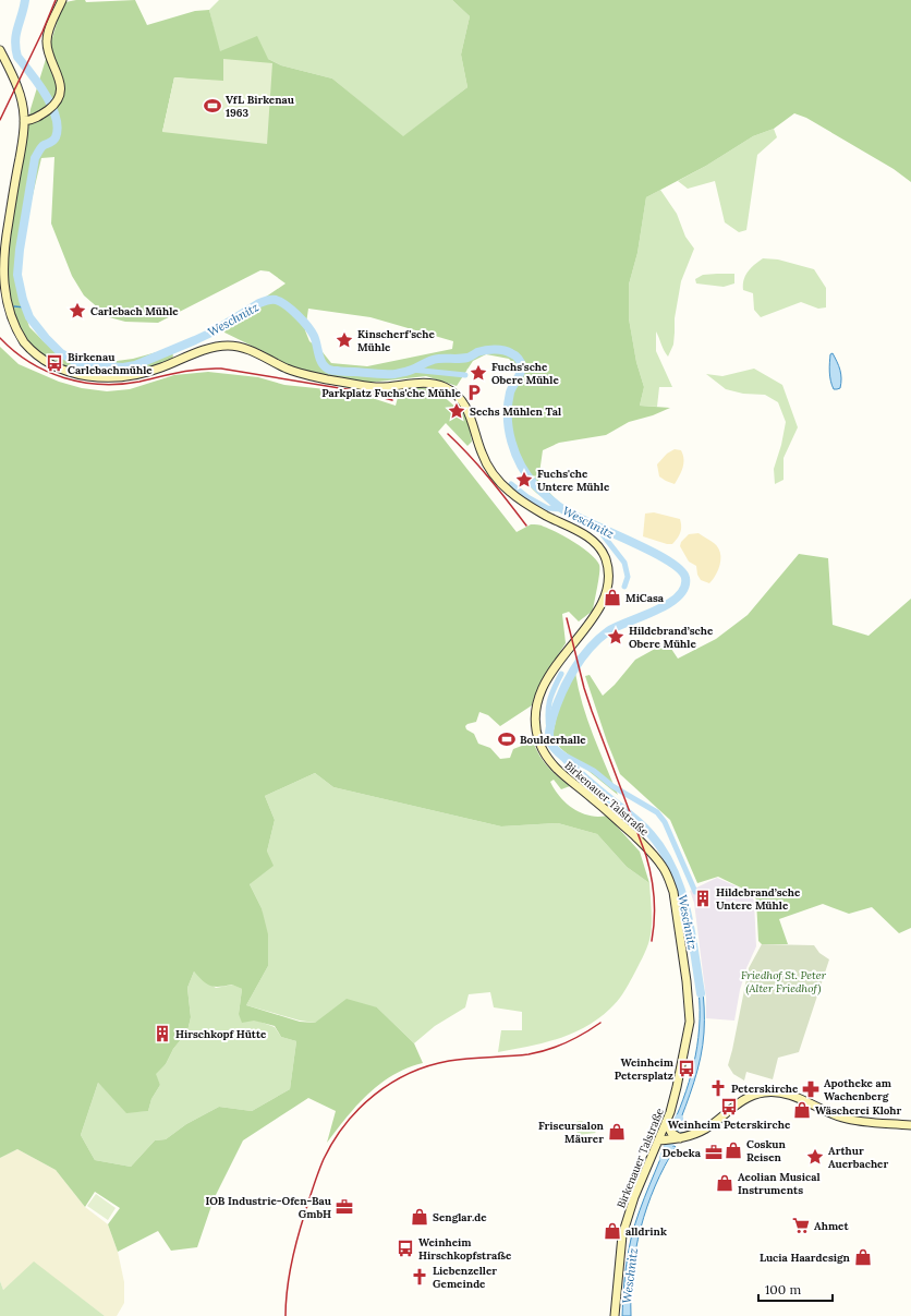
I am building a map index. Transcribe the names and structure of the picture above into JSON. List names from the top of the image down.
{
  "streets": {
    "main road": ["Birkenauer Talstraße"]
  },
  "water": ["Weschnitz"],
  "parks": ["Friedhof St. Peter (Alter Friedhof)"],
  "places": {
    "sports": ["VfL Birkenau 1963", "Boulderhalle"],
    "place": [
      "Carlebach Mühle",
      "Kinscherf'sche Mühle",
      "Fuchs'sche Obere Mühle",
      "Sechs Mühlen Tal",
      "Fuchs'che Untere Mühle",
      "Hildebrand’sche Obere Mühle",
      "Arthur Auerbacher"
    ],
    "bus stop": [
      "Birkenau Carlebachmühle",
      "Weinheim Petersplatz",
      "Weinheim Peterskirche",
      "Weinheim Hirschkopfstraße"
    ],
    "parking": ["Parkplatz Fuchs'che Mühle"],
    "shop": [
      "MiCasa",
      "Wäscherei Klohr",
      "Friseursalon Mäurer",
      "Coskun Reisen",
      "Aeolian Musical Instruments",
      "Senglar.de",
      "alldrink",
      "Lucia Haardesign"
    ],
    "building": ["Hildebrand’sche Untere Mühle", "Hirschkopf Hütte"],
    "church": ["Peterskirche", "Liebenzeller Gemeinde"],
    "pharmacy": ["Apotheke am Wachenberg"],
    "office": ["Debeka", "IOB Industrie-Ofen-Bau GmbH"],
    "supermarket": ["Ahmet"]
  },
  "scale_bar": "100 m"
}
